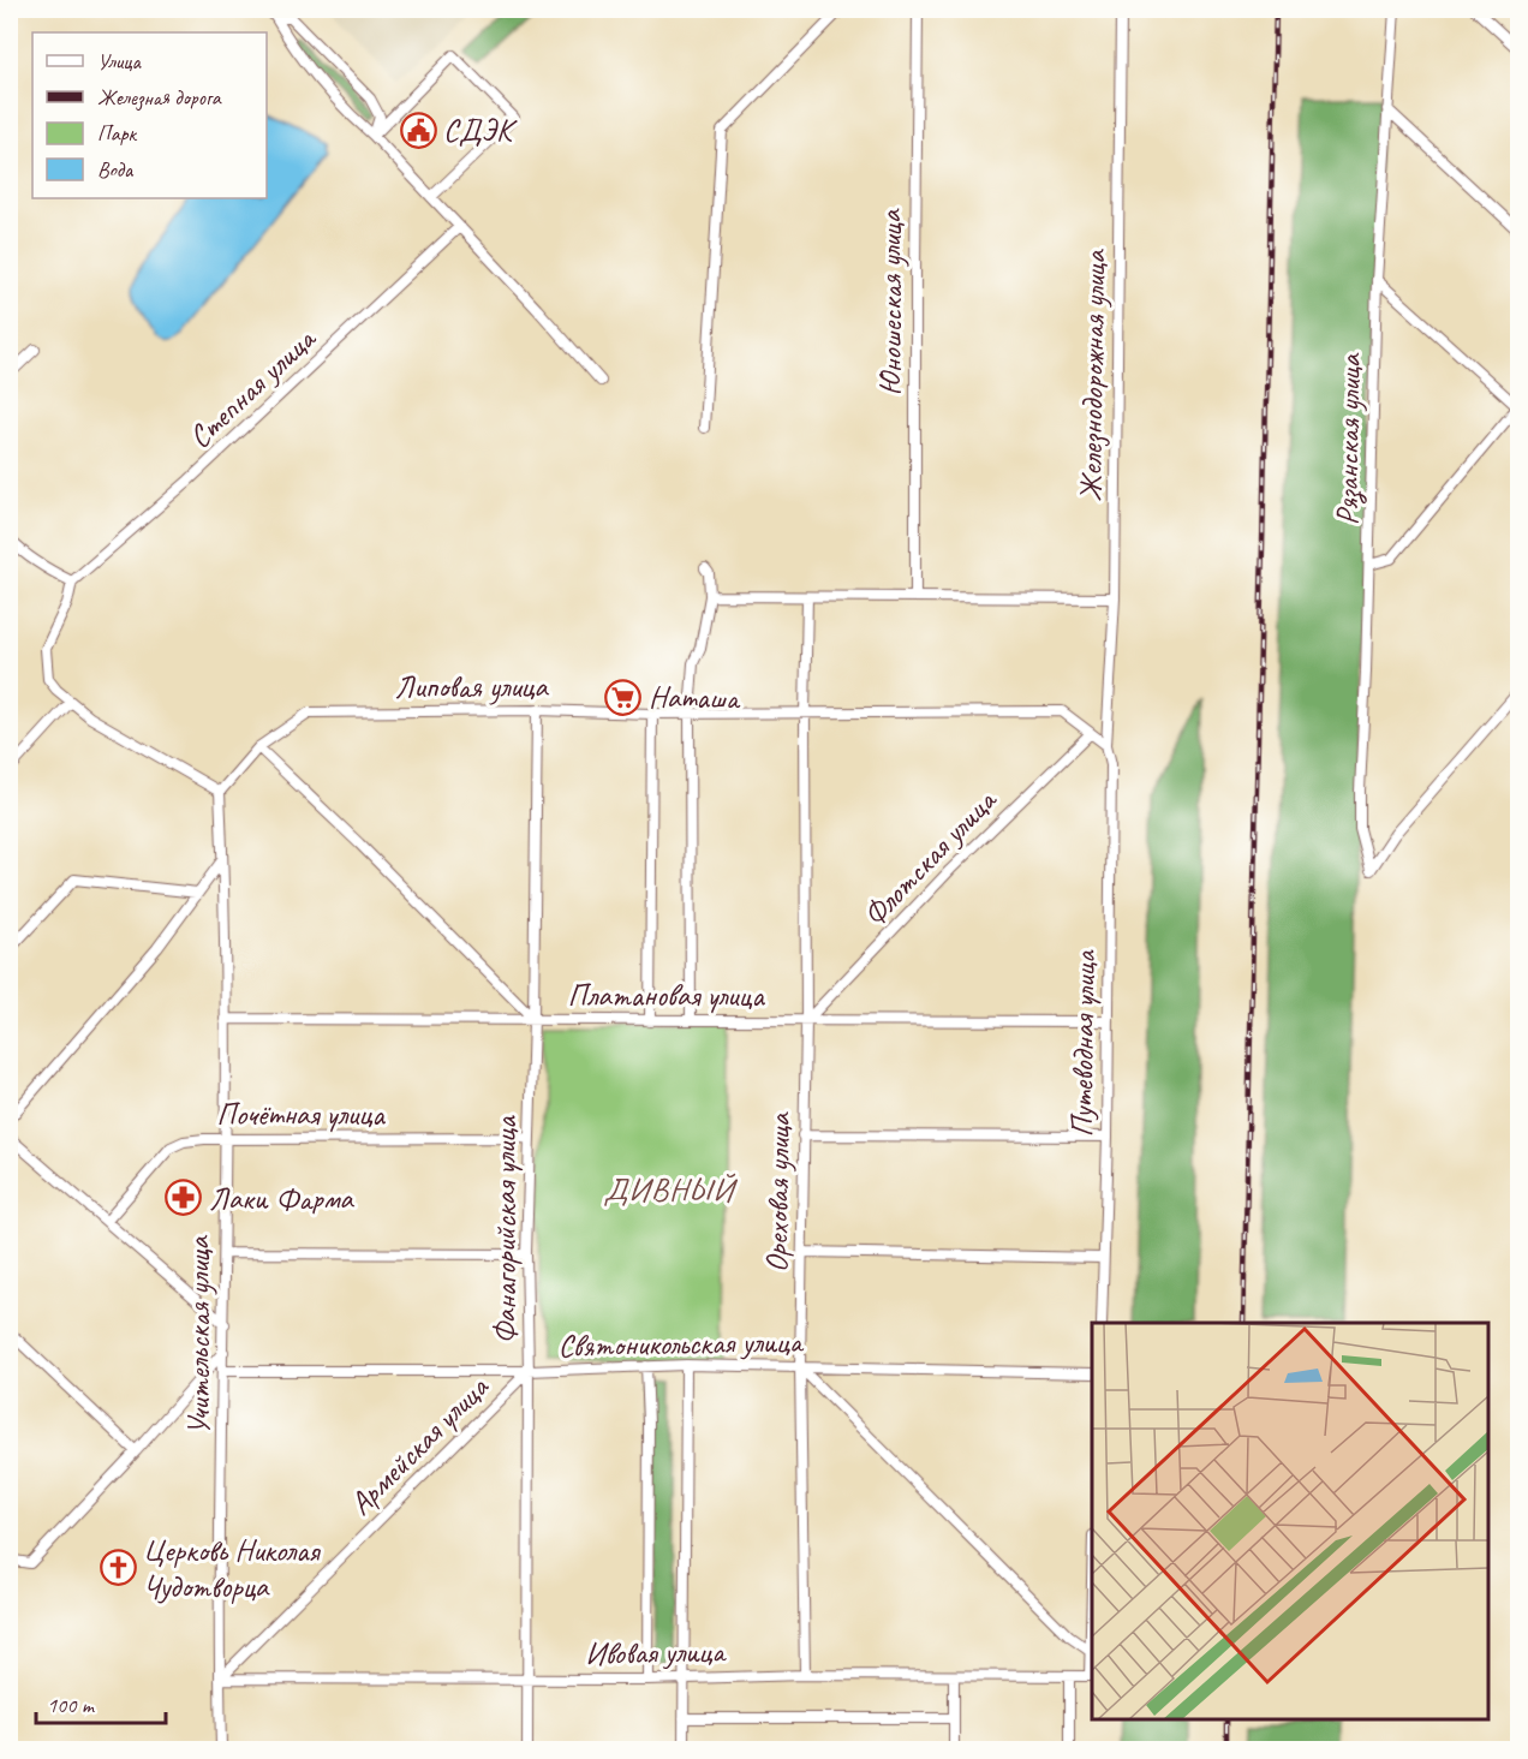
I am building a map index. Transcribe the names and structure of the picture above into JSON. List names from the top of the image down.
{
  "streets": {
    "street": [
      "Юношеская улица",
      "Железнодорожная улица",
      "Степная улица",
      "Рязанская улица",
      "Липовая улица",
      "Флотская улица",
      "Платановая улица",
      "Путеводная улица",
      "Почётная улица",
      "Ореховая улица",
      "Фанагорийская улица",
      "Учительская улица",
      "Святоникольская улица",
      "Армейская улица",
      "Ивовая улица"
    ]
  },
  "crossings": [
    ["Железнодорожная улица", "Путеводная улица"],
    ["Липовая улица", "Флотская улица"],
    ["Липовая улица", "Ореховая улица"],
    ["Липовая улица", "Фанагорийская улица"],
    ["Липовая улица", "Учительская улица"],
    ["Флотская улица", "Платановая улица"],
    ["Флотская улица", "Ореховая улица"],
    ["Платановая улица", "Путеводная улица"],
    ["Платановая улица", "Ореховая улица"],
    ["Платановая улица", "Фанагорийская улица"],
    ["Платановая улица", "Учительская улица"],
    ["Почётная улица", "Фанагорийская улица"],
    ["Почётная улица", "Учительская улица"],
    ["Ореховая улица", "Святоникольская улица"],
    ["Ореховая улица", "Ивовая улица"],
    ["Фанагорийская улица", "Святоникольская улица"],
    ["Фанагорийская улица", "Армейская улица"],
    ["Фанагорийская улица", "Ивовая улица"],
    ["Учительская улица", "Святоникольская улица"],
    ["Учительская улица", "Армейская улица"],
    ["Учительская улица", "Ивовая улица"],
    ["Святоникольская улица", "Армейская улица"],
    ["Армейская улица", "Ивовая улица"]
  ],
  "districts": ["ДИВНЫЙ"],
  "places": {
    "public building": ["СДЭК"],
    "supermarket": ["Наташа"],
    "pharmacy": ["Лаки Фарма"],
    "church": ["Церковь Николая Чудотворца"]
  },
  "legend": [
    "Улица",
    "Железная дорога",
    "Парк",
    "Вода"
  ],
  "scale_bar": "100 m"
}
